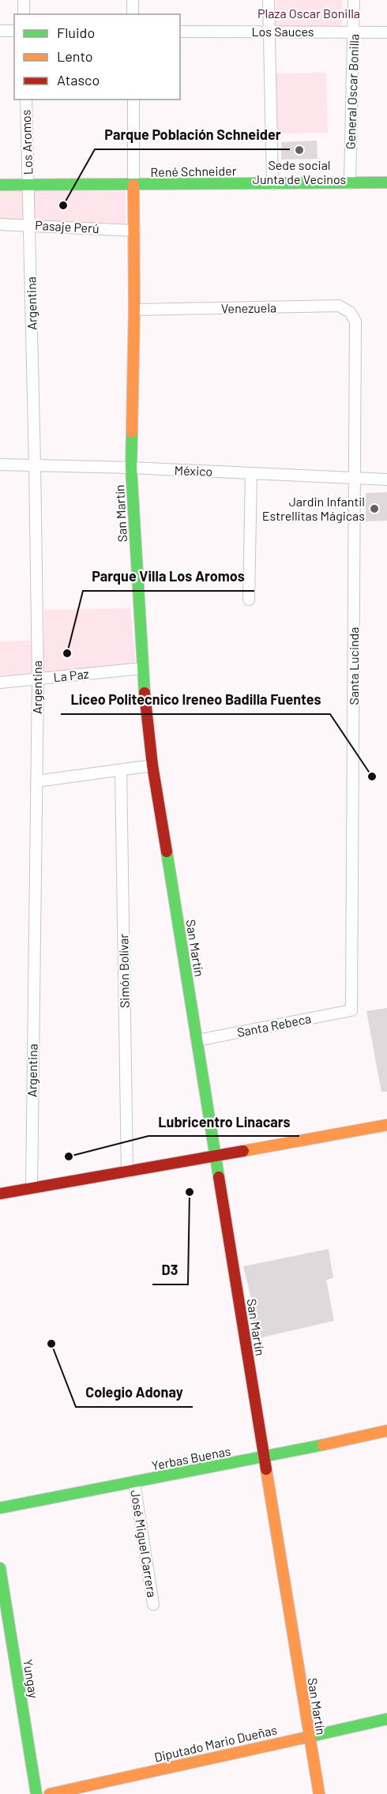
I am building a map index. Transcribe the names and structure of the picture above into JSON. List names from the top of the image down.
{
  "streets": {
    "street": [
      "Los Sauces",
      "General Oscar Bonilla",
      "Los Aromos",
      "René Schneider",
      "Pasaje Perú",
      "Argentina",
      "Venezuela",
      "México",
      "San Martín",
      "Santa Lucinda",
      "La Paz",
      "Simón Bolívar",
      "Santa Rebeca",
      "Yerbas Buenas",
      "José Miguel Carrera",
      "Yungay",
      "Diputado Mario Dueñas"
    ]
  },
  "crossings": [
    ["Los Sauces", "General Oscar Bonilla"],
    ["General Oscar Bonilla", "René Schneider"],
    ["Los Aromos", "René Schneider"],
    ["Los Aromos", "Argentina"],
    ["René Schneider", "Argentina"],
    ["René Schneider", "San Martín"],
    ["Pasaje Perú", "Argentina"],
    ["Pasaje Perú", "San Martín"],
    ["Argentina", "México"],
    ["Argentina", "La Paz"],
    ["Venezuela", "San Martín"],
    ["Venezuela", "Santa Lucinda"],
    ["México", "San Martín"],
    ["México", "Santa Lucinda"],
    ["San Martín", "La Paz"],
    ["San Martín", "Santa Rebeca"],
    ["San Martín", "Yerbas Buenas"],
    ["San Martín", "Diputado Mario Dueñas"],
    ["Santa Lucinda", "Santa Rebeca"],
    ["Yerbas Buenas", "José Miguel Carrera"]
  ],
  "parks": ["Plaza Oscar Bonilla"],
  "places": [
    "Sede social Junta de Vecinos",
    "Parque Población Schneider",
    "Jardin Infantil Estrellitas Mágicas",
    "Parque Villa Los Aromos",
    "Liceo Politecnico Ireneo Badilla Fuentes",
    "Lubricentro Linacars",
    "D3",
    "Colegio Adonay"
  ],
  "legend": ["Fluido", "Lento", "Atasco"]
}
